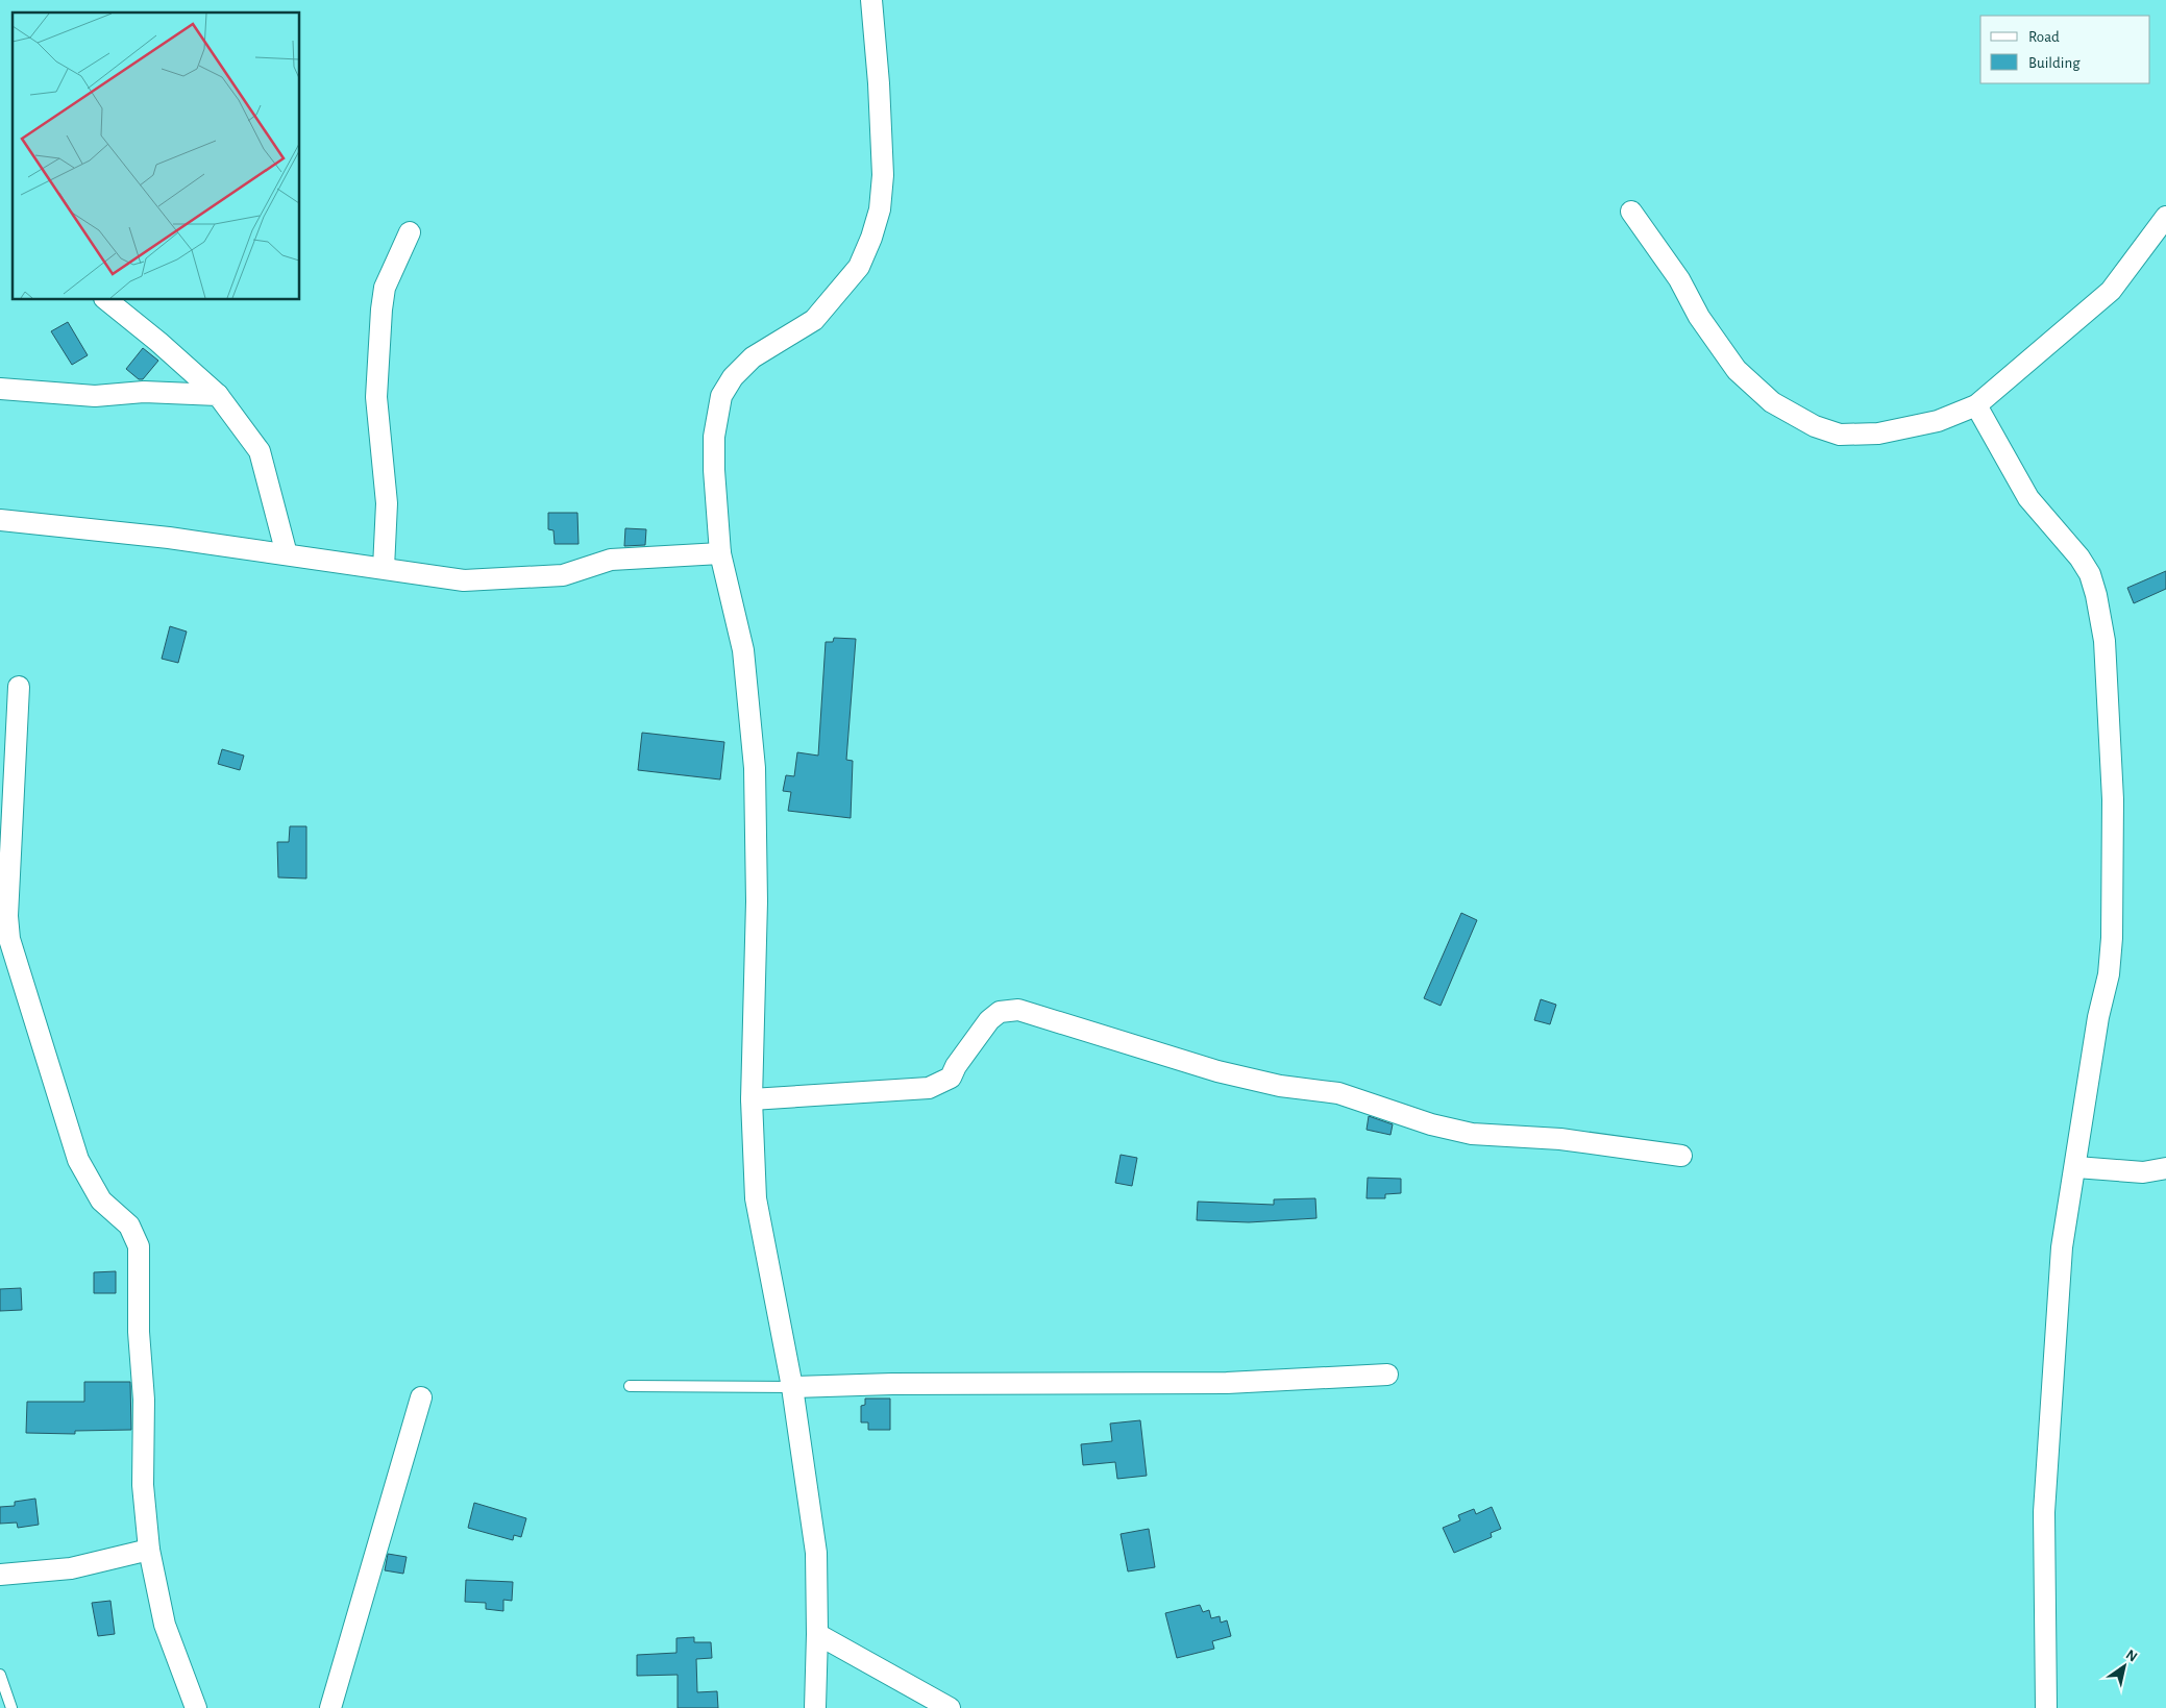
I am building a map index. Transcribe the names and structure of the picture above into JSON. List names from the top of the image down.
{
  "legend": ["Road", "Building"],
  "north": "top right"
}
